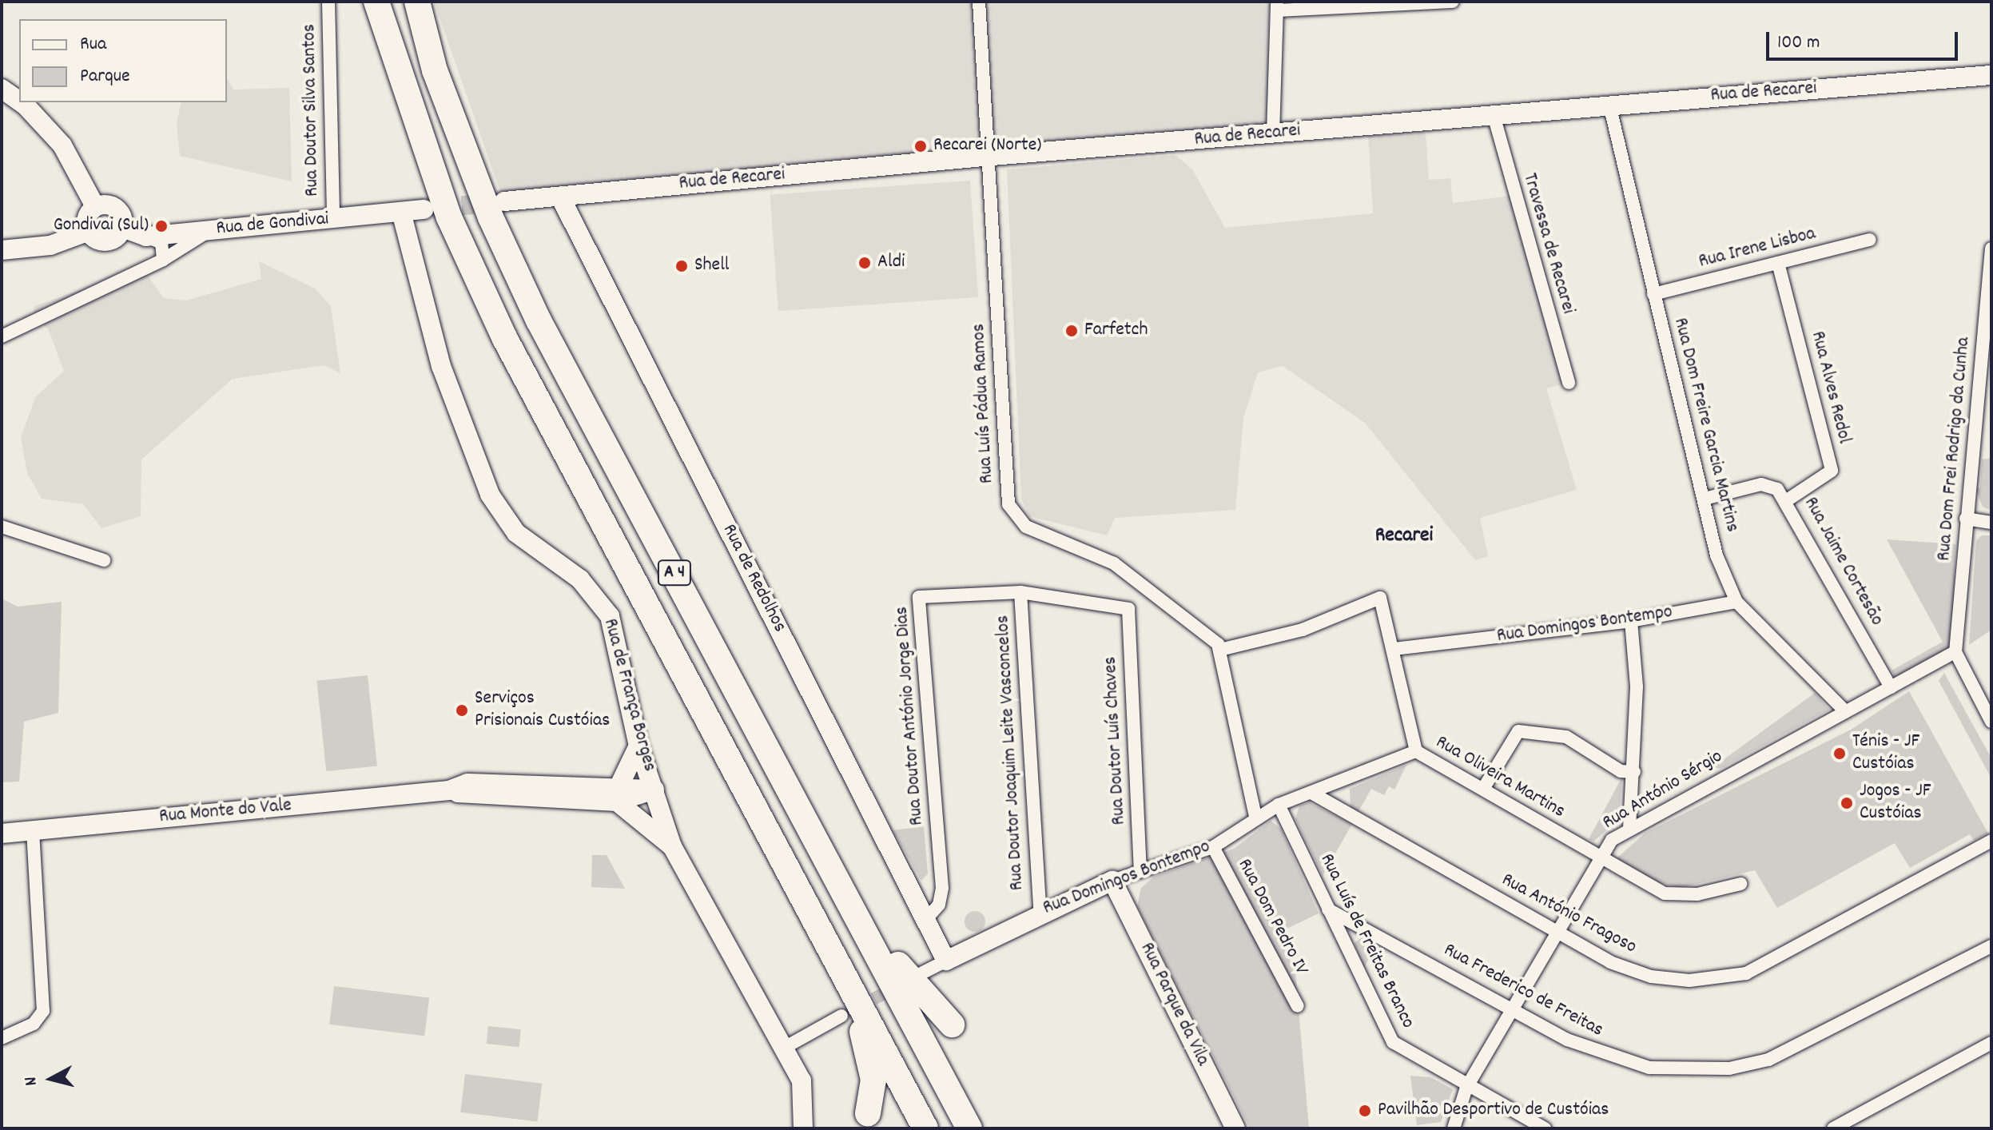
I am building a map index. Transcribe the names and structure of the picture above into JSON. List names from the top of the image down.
{
  "streets": {
    "highway": ["A 4"],
    "street": [
      "Rua de Recarei",
      "Rua Doutor Silva Santos",
      "Rua de Gondivai",
      "Travessa de Recarei",
      "Rua Irene Lisboa",
      "Rua Alves Redol",
      "Rua Luís Pádua Ramos",
      "Rua Dom Freire Garcia Martins",
      "Rua Dom Frei Rodrigo da Cunha",
      "Rua Jaime Cortesão",
      "Rua de Redolhos",
      "Rua Domingos Bontempo",
      "Rua de França Borges",
      "Rua Doutor António Jorge Dias",
      "Rua Doutor Luís Chaves",
      "Rua Doutor Joaquim Leite Vasconcelos",
      "Rua Oliveira Martins",
      "Rua António Sérgio",
      "Rua Monte do Vale",
      "Rua António Fragoso",
      "Rua Dom Pedro IV",
      "Rua Luís de Freitas Branco",
      "Rua Frederico de Freitas",
      "Rua Parque da Vila"
    ]
  },
  "crossings": [
    ["Rua de Recarei", "Travessa de Recarei"],
    ["Rua de Recarei", "Rua Luís Pádua Ramos"],
    ["Rua de Recarei", "Rua Dom Freire Garcia Martins"],
    ["Rua de Recarei", "Rua de Redolhos"],
    ["Rua Doutor Silva Santos", "Rua de Gondivai"],
    ["Rua de Gondivai", "Rua de França Borges"],
    ["Rua Irene Lisboa", "Rua Alves Redol"],
    ["Rua Irene Lisboa", "Rua Dom Freire Garcia Martins"],
    ["Rua Alves Redol", "Rua Jaime Cortesão"],
    ["Rua Dom Freire Garcia Martins", "Rua Jaime Cortesão"],
    ["Rua Dom Freire Garcia Martins", "Rua Domingos Bontempo"],
    ["Rua Dom Freire Garcia Martins", "Rua António Sérgio"],
    ["Rua Dom Frei Rodrigo da Cunha", "Rua António Sérgio"],
    ["Rua Jaime Cortesão", "Rua António Sérgio"],
    ["Rua de Redolhos", "Rua Domingos Bontempo"],
    ["Rua de Redolhos", "Rua Doutor António Jorge Dias"],
    ["Rua Domingos Bontempo", "Rua Doutor Luís Chaves"],
    ["Rua Domingos Bontempo", "Rua Doutor Joaquim Leite Vasconcelos"],
    ["Rua Domingos Bontempo", "Rua Oliveira Martins"],
    ["Rua Domingos Bontempo", "Rua António Fragoso"],
    ["Rua Domingos Bontempo", "Rua Dom Pedro IV"],
    ["Rua Domingos Bontempo", "Rua Luís de Freitas Branco"],
    ["Rua Domingos Bontempo", "Rua Parque da Vila"],
    ["Rua de França Borges", "Rua Monte do Vale"],
    ["Rua Doutor António Jorge Dias", "Rua Doutor Luís Chaves"],
    ["Rua Doutor António Jorge Dias", "Rua Doutor Joaquim Leite Vasconcelos"],
    ["Rua Oliveira Martins", "Rua António Sérgio"],
    ["Rua António Sérgio", "Rua António Fragoso"],
    ["Rua António Sérgio", "Rua Luís de Freitas Branco"],
    ["Rua António Sérgio", "Rua Frederico de Freitas"],
    ["Rua Luís de Freitas Branco", "Rua Frederico de Freitas"]
  ],
  "districts": ["Recarei"],
  "places": [
    "Recarei (Norte)",
    "Gondivai (Sul)",
    "Aldi",
    "Shell",
    "Farfetch",
    "Serviços Prisionais Custóias",
    "Ténis - JF Custóias",
    "Jogos - JF Custóias",
    "Pavilhão Desportivo de Custóias"
  ],
  "legend": ["Rua", "Parque"],
  "scale_bar": "100 m",
  "north": "left"
}
